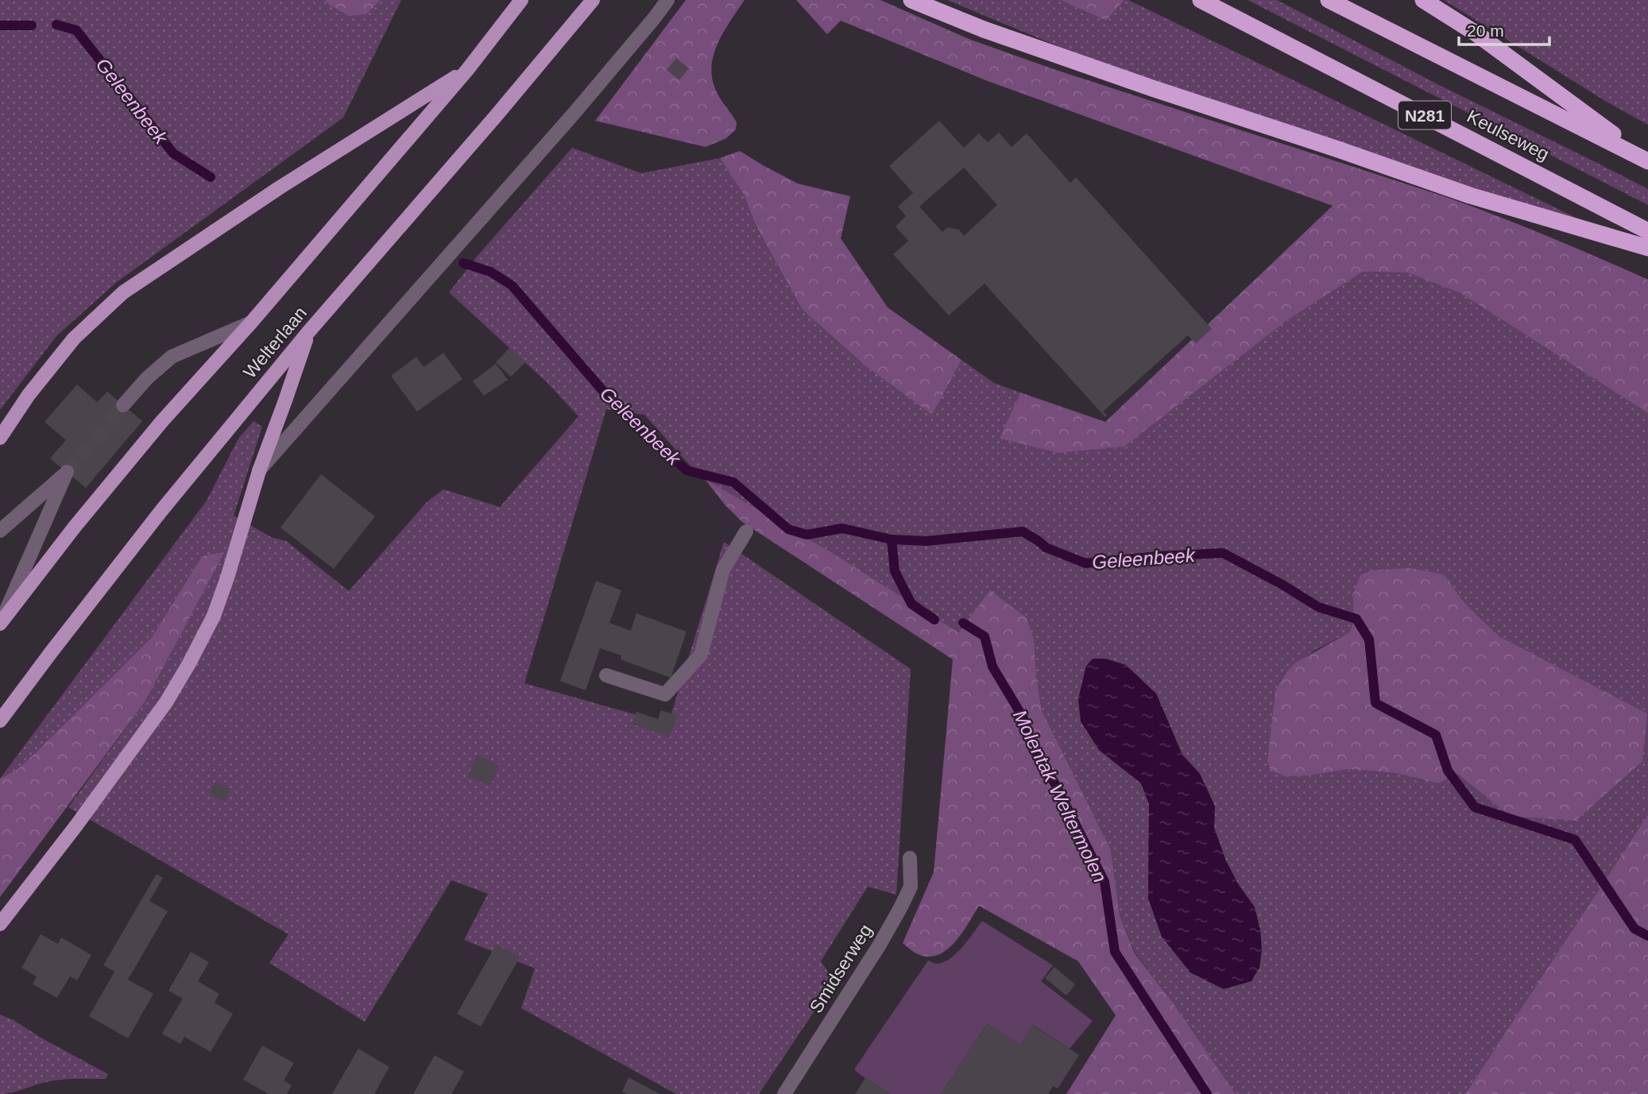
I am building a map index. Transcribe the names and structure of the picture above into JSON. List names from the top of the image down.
{
  "streets": {
    "highway": ["N281", "Keulseweg"],
    "main road": ["Welterlaan"],
    "street": ["Smidserweg"]
  },
  "water": ["Geleenbeek", "Molentak Weltermolen"],
  "scale_bar": "20 m"
}
